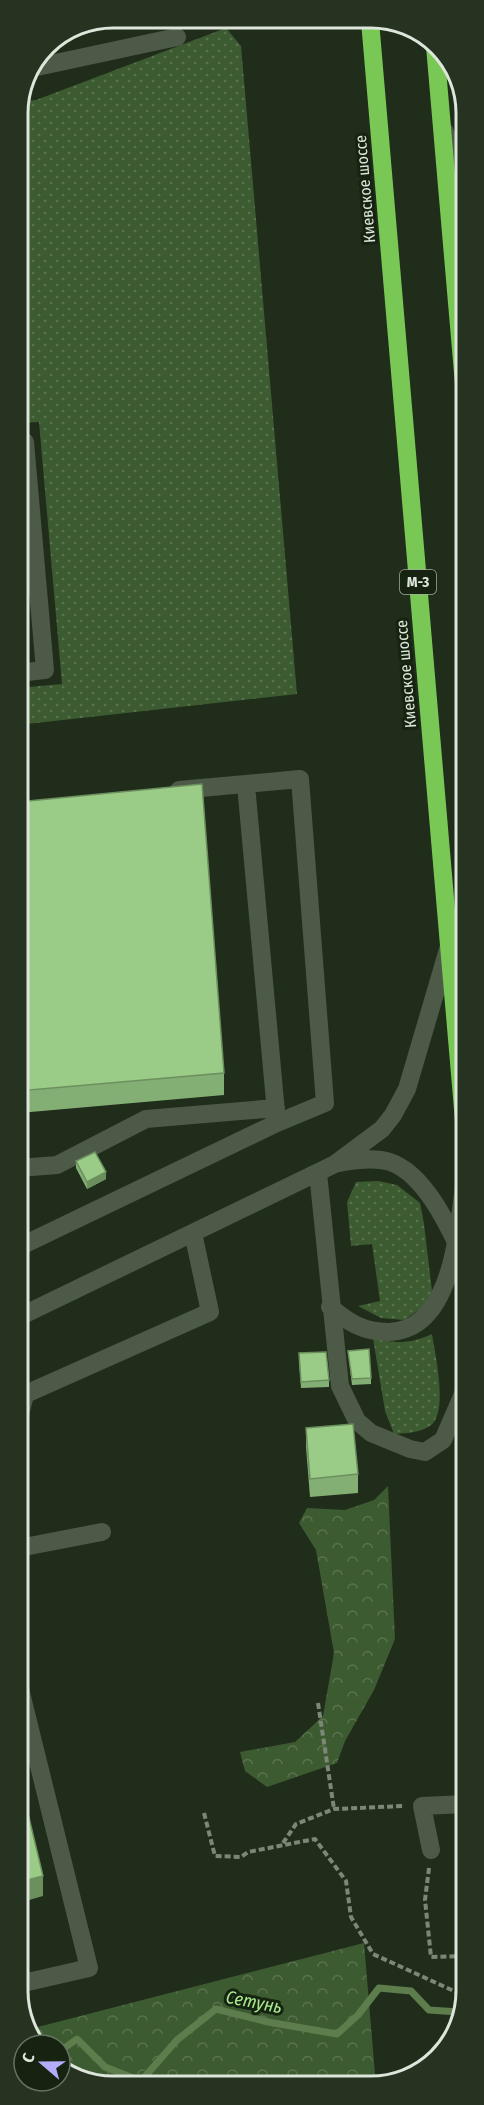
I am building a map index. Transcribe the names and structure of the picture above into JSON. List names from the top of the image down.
{
  "streets": {
    "highway": ["Киевское шоссе", "М-3"]
  },
  "water": ["Сетунь"],
  "north": "left"
}
